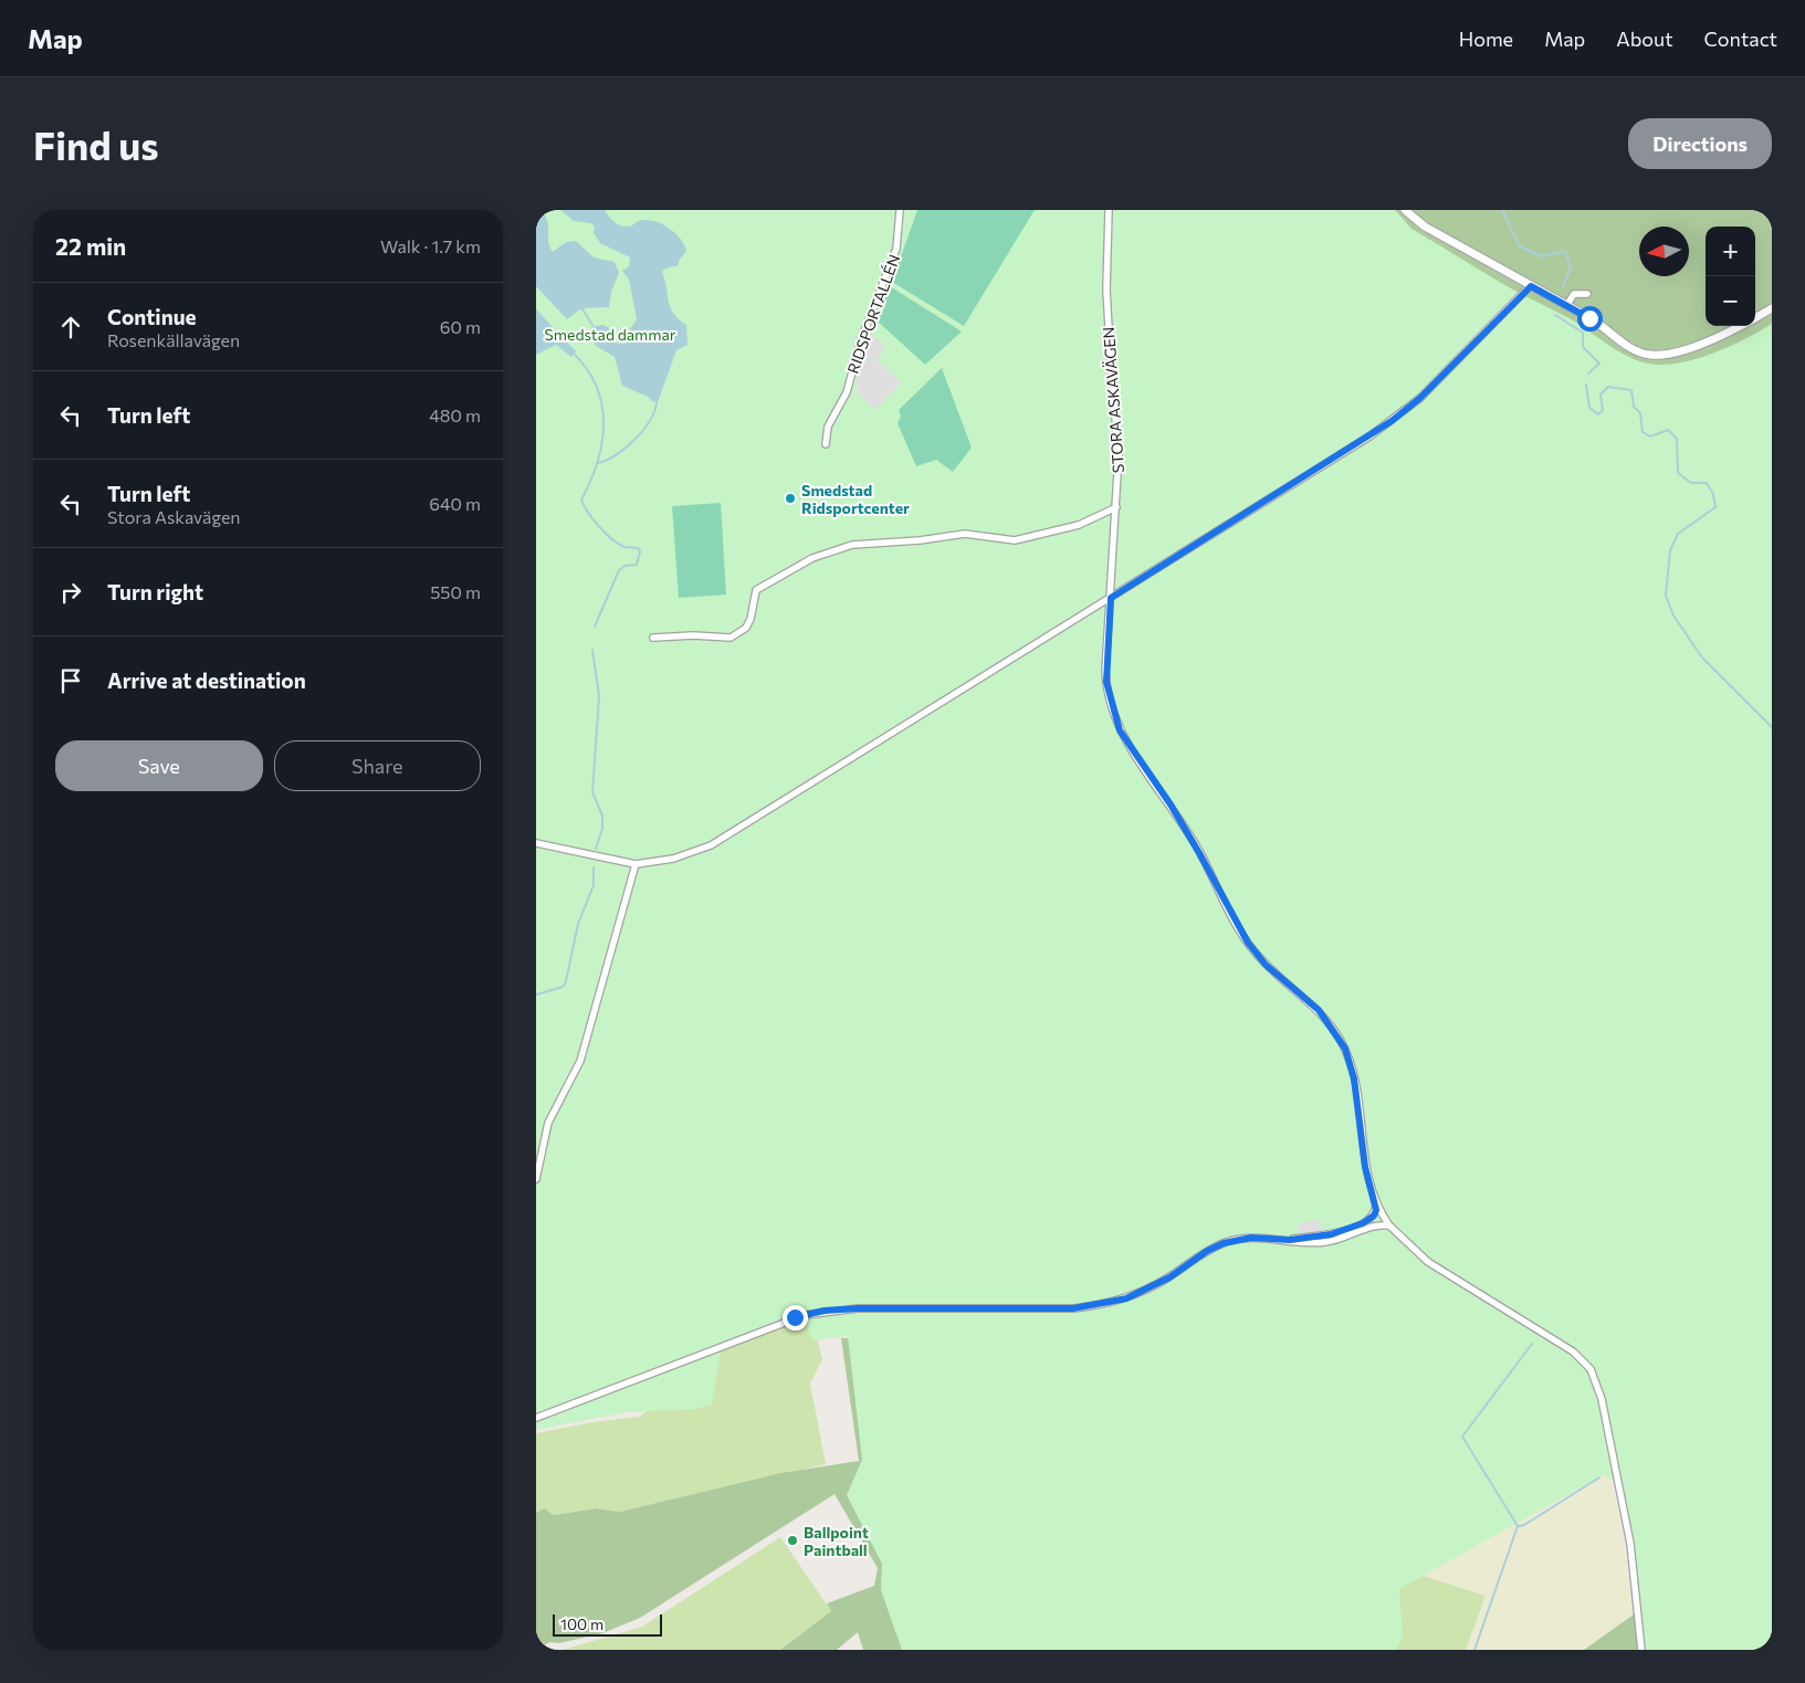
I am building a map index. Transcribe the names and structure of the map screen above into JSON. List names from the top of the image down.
{
  "streets": {
    "street": ["RIDSPORTALLÉN", "STORA ASKAVÄGEN"]
  },
  "parks": ["Smedstad dammar"],
  "places": ["Smedstad Ridsportcenter", "Ballpoint Paintball"],
  "scale_bar": "100 m",
  "north": "left",
  "page": {
    "header": "Map",
    "nav": [
      "Home",
      "Map",
      "About",
      "Contact"
    ],
    "buttons": [
      "Directions",
      ["Save", "Share"]
    ],
    "title": "Find us",
    "heading": ["22 min", "Walk · 1.7 km"],
    "map_buttons": ["+", "−"],
    "list": [
      ["Continue", "Rosenkällavägen", "60 m"],
      ["Turn left", "480 m"],
      ["Turn left", "Stora Askavägen", "640 m"],
      ["Turn right", "550 m"],
      "Arrive at destination"
    ],
    "scale": "100 m"
  }
}
